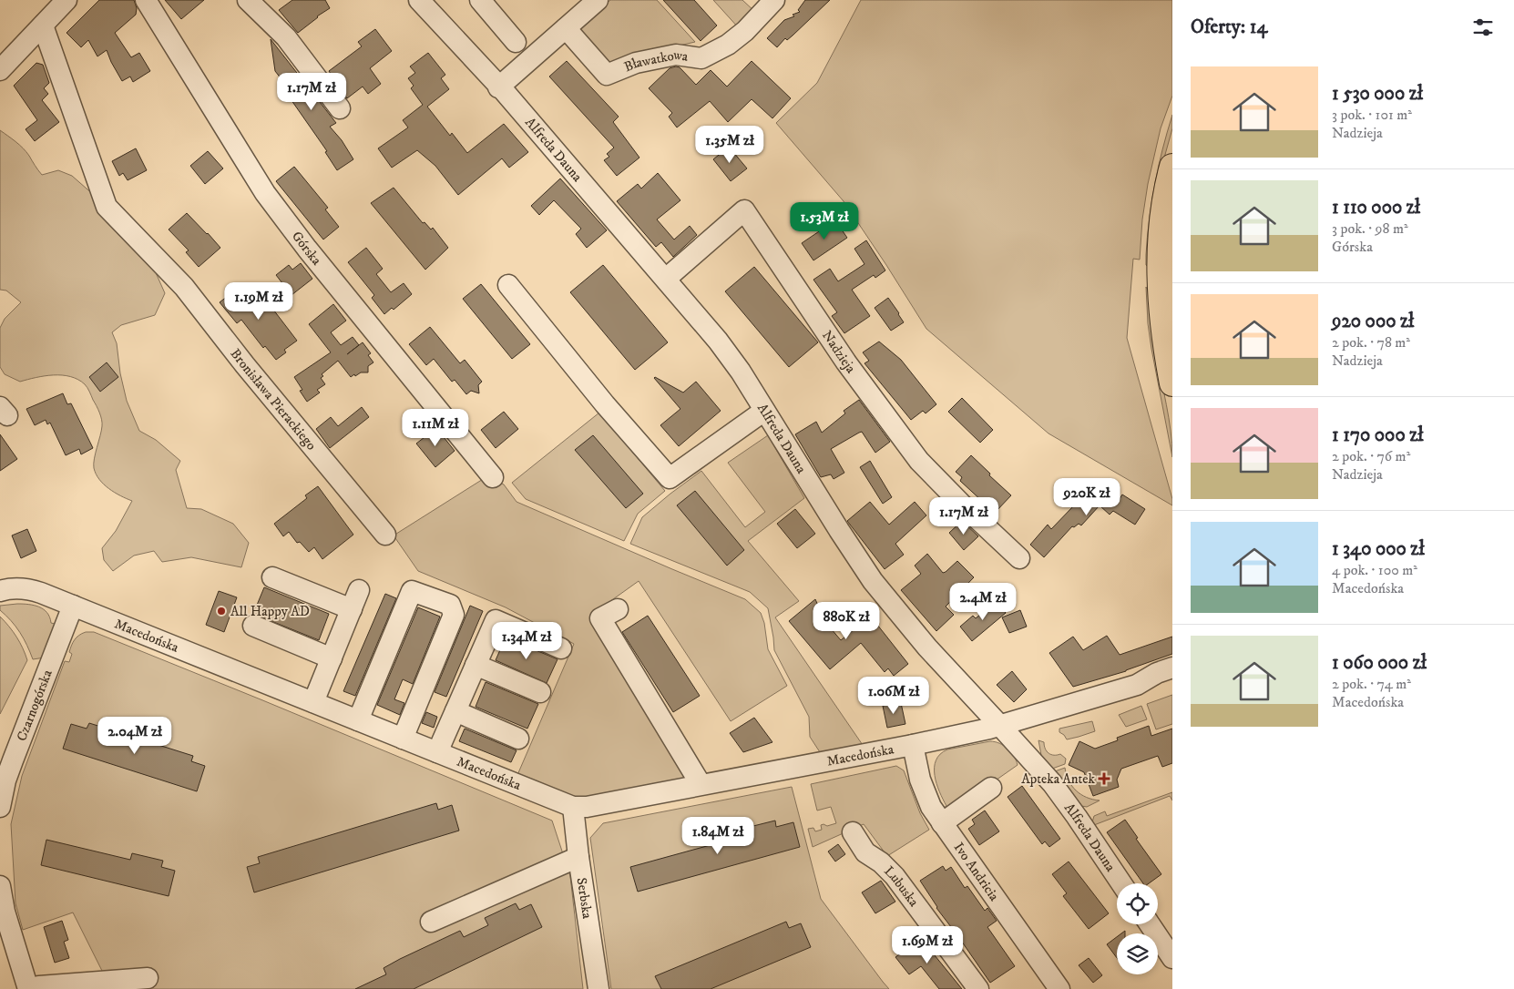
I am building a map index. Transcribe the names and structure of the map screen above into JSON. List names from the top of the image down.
{
  "streets": {
    "street": [
      "Bławatkowa",
      "Alfreda Dauna",
      "Górska",
      "Nadzieja",
      "Bronisława Pierackiego",
      "Macedońska",
      "Czarnogórska",
      "Ivo Andricia",
      "Lubuska",
      "Serbska"
    ]
  },
  "crossings": [
    ["Alfreda Dauna", "Nadzieja"],
    ["Alfreda Dauna", "Macedońska"],
    ["Macedońska", "Czarnogórska"],
    ["Macedońska", "Ivo Andricia"],
    ["Macedońska", "Serbska"]
  ],
  "places": {
    "other": ["All Happy AD"],
    "health": ["Apteka Antek"]
  },
  "page": {
    "heading": "Oferty: 14",
    "list": [
      {
        "name": "1 530 000 zł",
        "note": "3 pok. · 101 m² · Nadzieja"
      },
      {
        "name": "1 110 000 zł",
        "note": "3 pok. · 98 m² · Górska"
      },
      {
        "name": "920 000 zł",
        "note": "2 pok. · 78 m² · Nadzieja"
      },
      {
        "name": "1 170 000 zł",
        "note": "2 pok. · 76 m² · Nadzieja"
      },
      {
        "name": "1 340 000 zł",
        "note": "4 pok. · 100 m² · Macedońska"
      },
      {
        "name": "1 060 000 zł",
        "note": "2 pok. · 74 m² · Macedońska"
      }
    ],
    "price": [
      "1.17M zł",
      "1.35M zł",
      "1.53M zł",
      "1.19M zł",
      "1.11M zł",
      "920K zł",
      "1.17M zł",
      "2.4M zł",
      "880K zł",
      "1.34M zł",
      "1.06M zł",
      "2.04M zł",
      "1.84M zł",
      "1.69M zł"
    ]
  }
}
